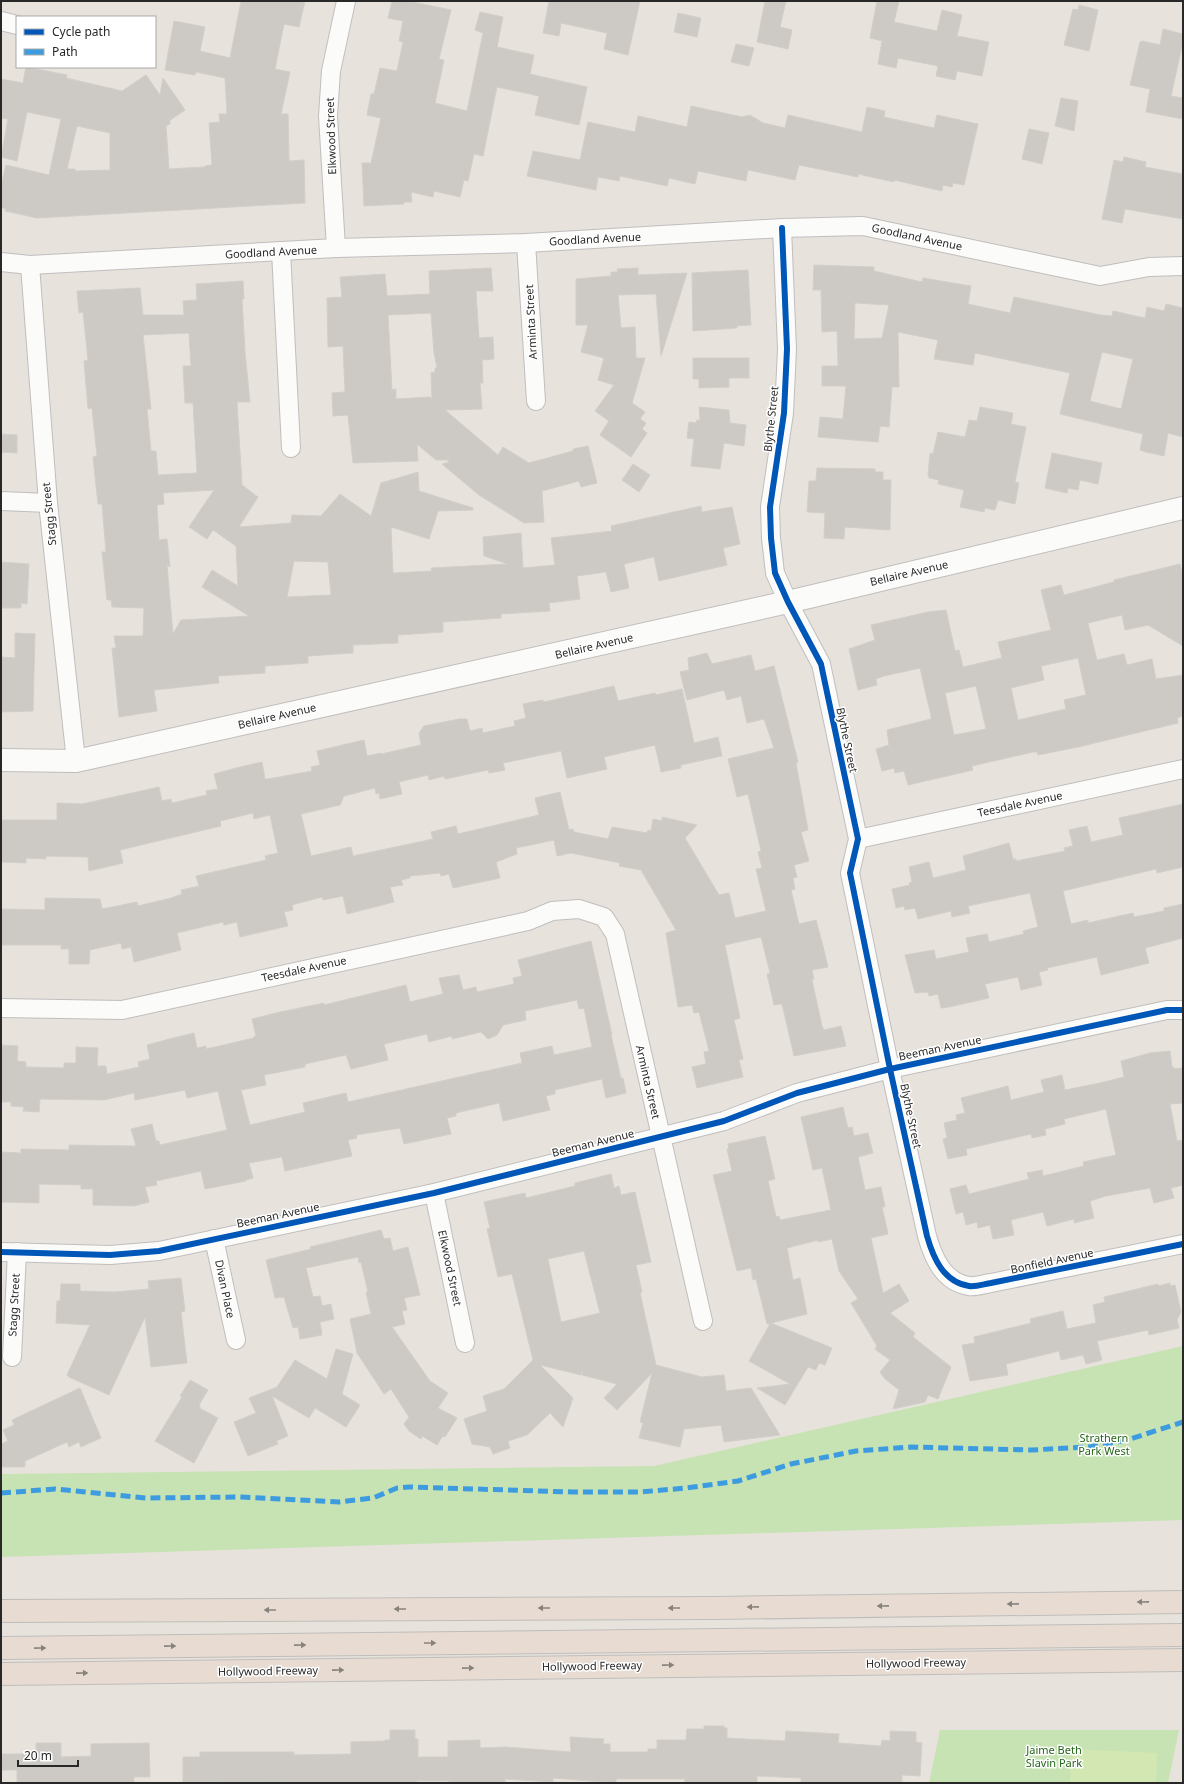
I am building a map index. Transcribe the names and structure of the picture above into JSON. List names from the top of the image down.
{
  "streets": {
    "highway": ["Hollywood Freeway"],
    "street": [
      "Elkwood Street",
      "Goodland Avenue",
      "Arminta Street",
      "Blythe Street",
      "Stagg Street",
      "Bellaire Avenue",
      "Teesdale Avenue",
      "Beeman Avenue",
      "Bonfield Avenue",
      "Divan Place"
    ]
  },
  "crossings": [
    ["Elkwood Street", "Goodland Avenue"],
    ["Elkwood Street", "Beeman Avenue"],
    ["Goodland Avenue", "Arminta Street"],
    ["Goodland Avenue", "Blythe Street"],
    ["Goodland Avenue", "Stagg Street"],
    ["Arminta Street", "Teesdale Avenue"],
    ["Arminta Street", "Beeman Avenue"],
    ["Blythe Street", "Bellaire Avenue"],
    ["Blythe Street", "Teesdale Avenue"],
    ["Blythe Street", "Beeman Avenue"],
    ["Blythe Street", "Bonfield Avenue"],
    ["Stagg Street", "Bellaire Avenue"],
    ["Stagg Street", "Beeman Avenue"],
    ["Beeman Avenue", "Divan Place"]
  ],
  "parks": ["Strathern Park West", "Jaime Beth Slavin Park"],
  "legend": ["Cycle path", "Path"],
  "scale_bar": "20 m"
}
